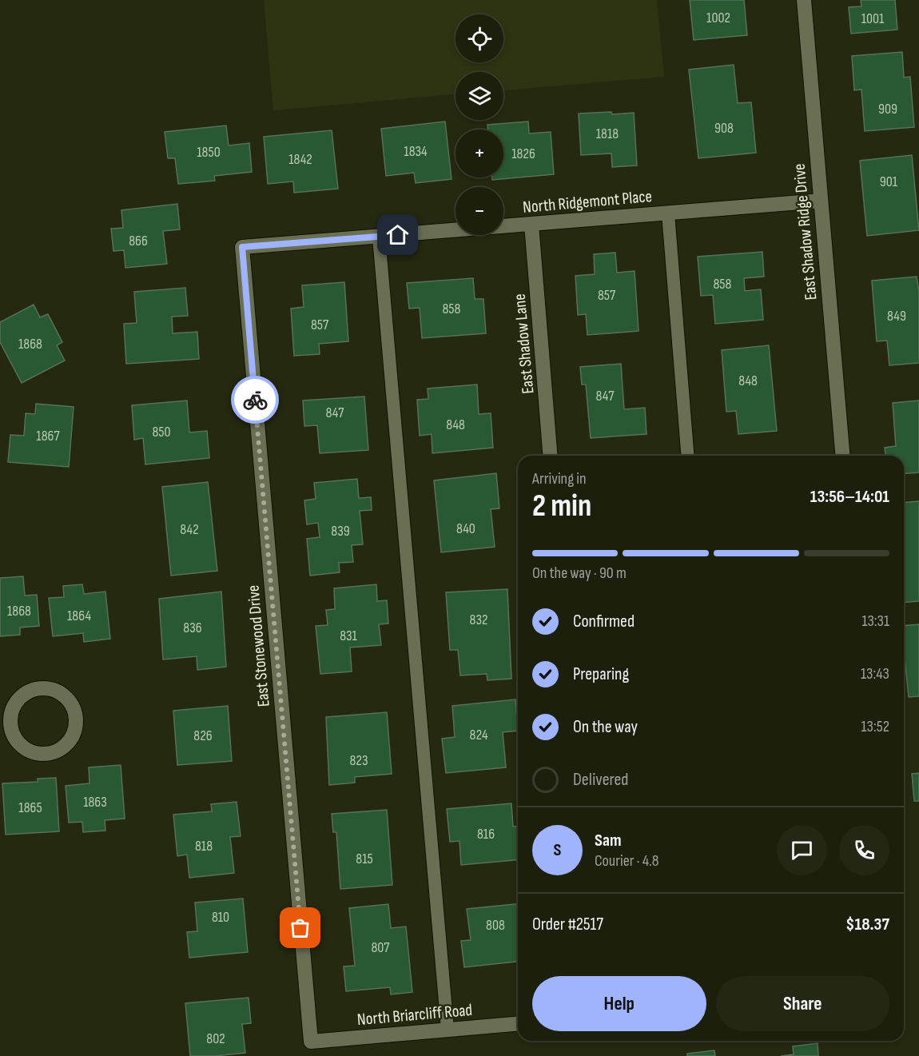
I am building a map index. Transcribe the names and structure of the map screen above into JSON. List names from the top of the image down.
{
  "streets": {
    "street": [
      "North Ridgemont Place",
      "East Shadow Ridge Drive",
      "East Shadow Lane",
      "East Stonewood Drive",
      "North Briarcliff Road"
    ]
  },
  "crossings": [
    ["North Ridgemont Place", "East Shadow Ridge Drive"],
    ["North Ridgemont Place", "East Shadow Lane"],
    ["North Ridgemont Place", "East Stonewood Drive"],
    ["East Stonewood Drive", "North Briarcliff Road"]
  ],
  "house_numbers": [
    "1002",
    "1001",
    "909",
    "908",
    "1818",
    "1834",
    "1850",
    "1826",
    "1842",
    "901",
    "866",
    "858",
    "857",
    "858",
    "849",
    "857",
    "1868",
    "848",
    "847",
    "847",
    "848",
    "850",
    "1867",
    "840",
    "842",
    "839",
    "1868",
    "1864",
    "832",
    "836",
    "831",
    "824",
    "826",
    "823",
    "1863",
    "1865",
    "816",
    "818",
    "815",
    "810",
    "808",
    "807",
    "802"
  ],
  "page": {
    "map_buttons": ["+", "−"],
    "heading": ["2 min", "Arriving in", "13:56–14:01"],
    "panel": [
      "Sam",
      "Courier · 4.8",
      "Order #2517",
      "$18.37"
    ],
    "bar": "On the way · 90 m",
    "list": [
      ["Confirmed", "13:31"],
      ["Preparing", "13:43"],
      ["On the way", "13:52"],
      "Delivered"
    ],
    "round": "S",
    "buttons": ["Help", "Share"]
  }
}
